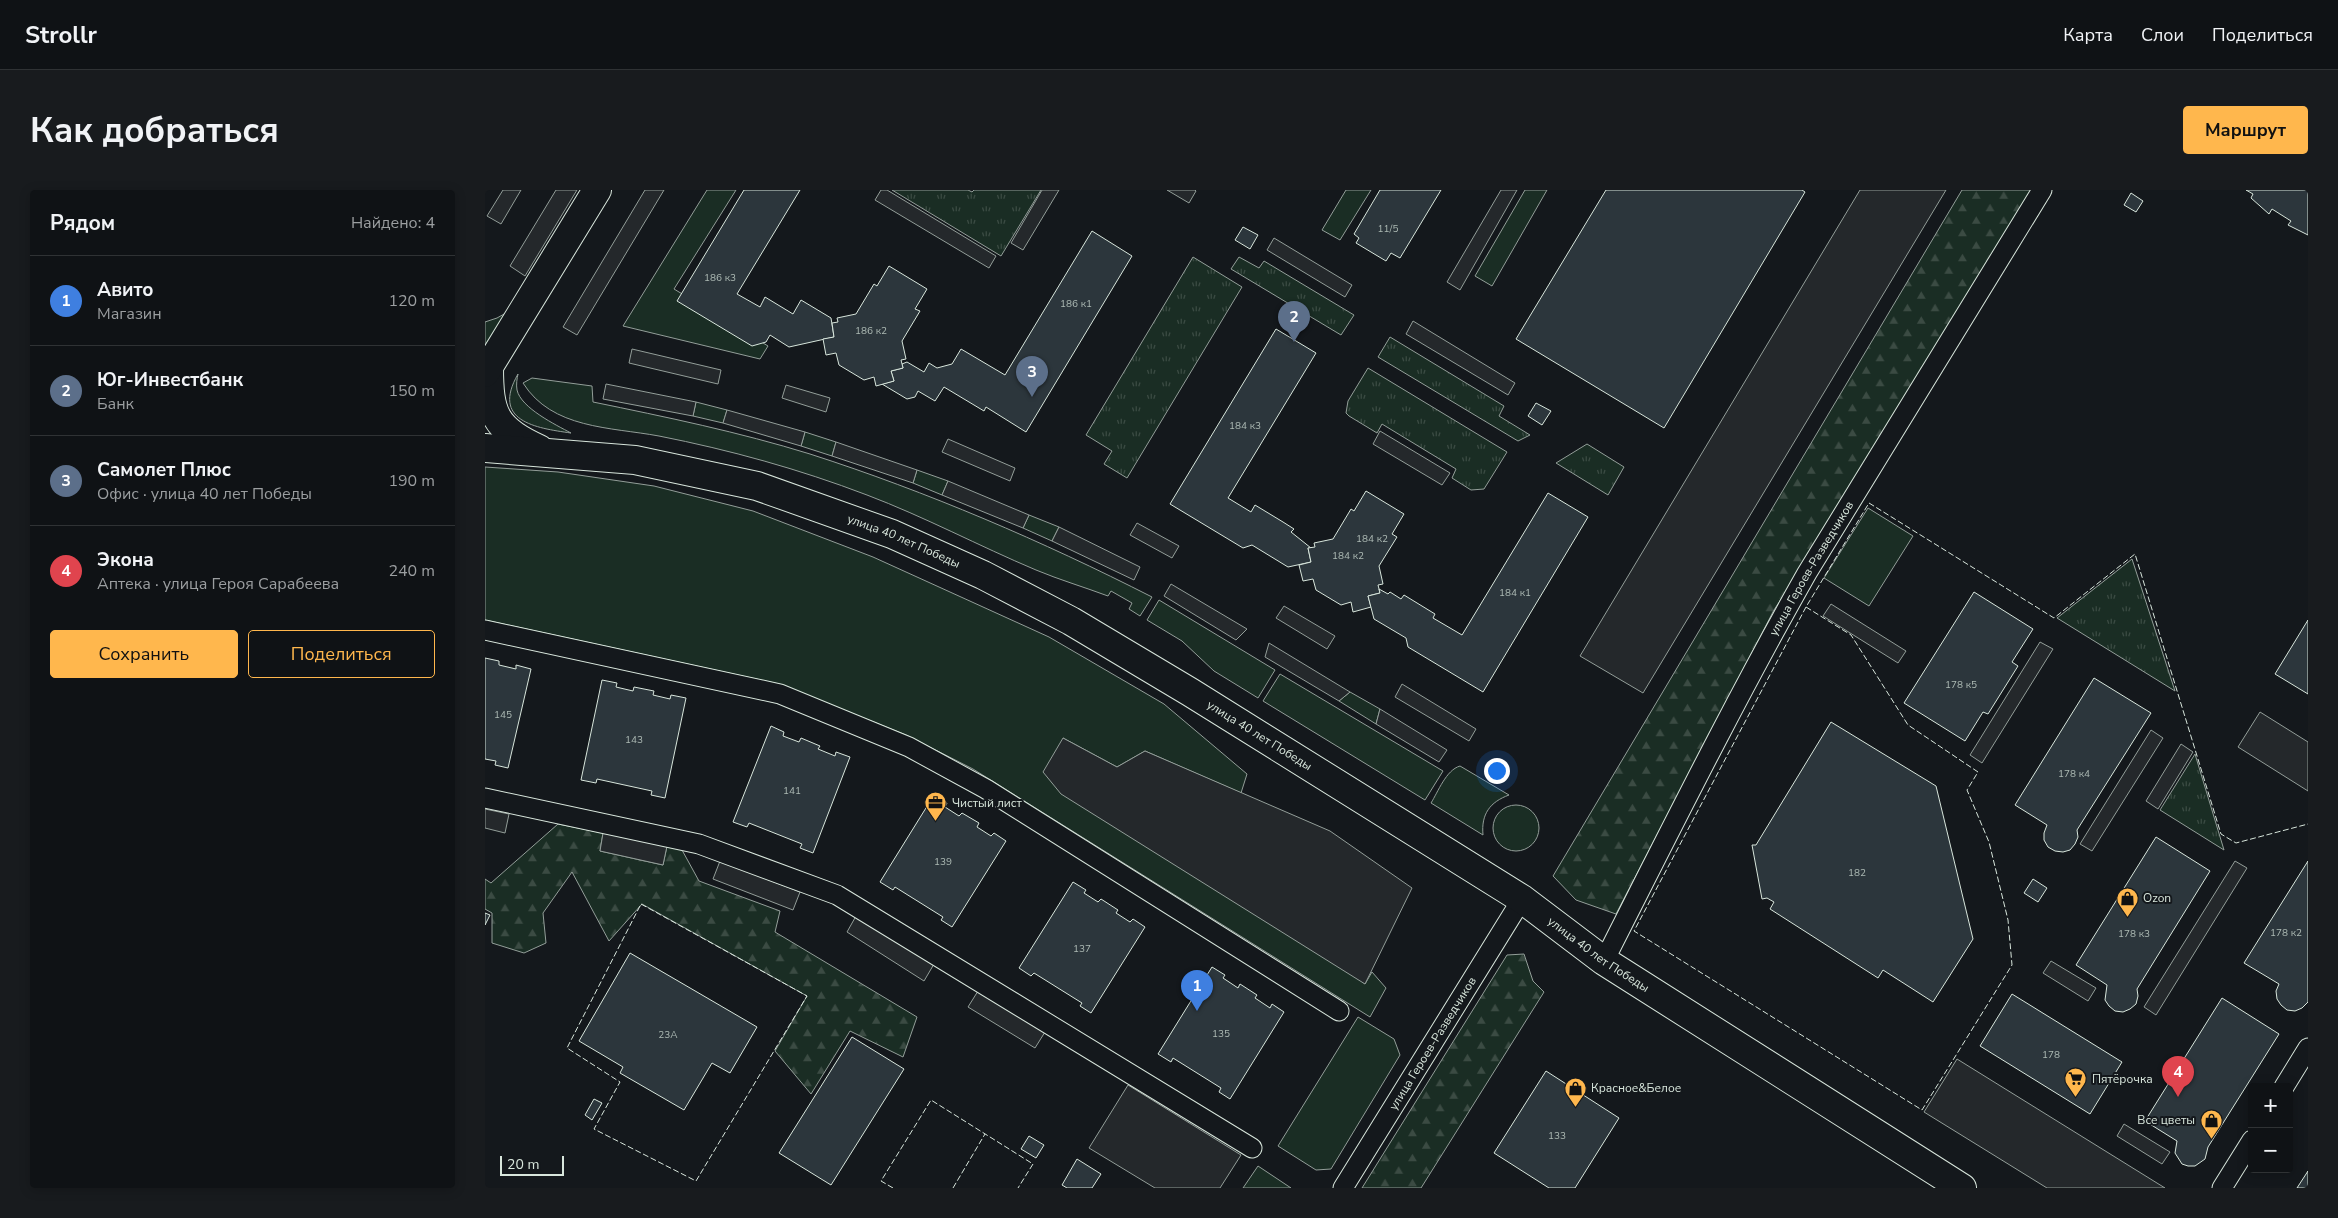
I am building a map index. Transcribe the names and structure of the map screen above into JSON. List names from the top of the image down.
{
  "streets": {
    "street": ["улица 40 лет Победы", "улица Героев-Разведчиков"]
  },
  "crossings": [
    ["улица 40 лет Победы", "улица Героев-Разведчиков"]
  ],
  "places": {
    "office": ["Чистый лист"],
    "shop": ["Ozon", "Красное&Белое", "Все цветы"],
    "supermarket": ["Пятёрочка"]
  },
  "house_numbers": [
    "11/5",
    "186 к3",
    "186 к1",
    "186 к2",
    "184 к3",
    "184 к2",
    "184 к2",
    "184 к1",
    "178 к5",
    "145",
    "143",
    "178 к4",
    "141",
    "139",
    "182",
    "178 к2",
    "178 к3",
    "137",
    "135",
    "23А",
    "178",
    "133"
  ],
  "scale_bar": "20 m",
  "page": {
    "header": "Strollr",
    "nav": ["Карта", "Слои", "Поделиться"],
    "buttons": [
      "Маршрут",
      ["Сохранить", "Поделиться"]
    ],
    "title": "Как добраться",
    "heading": ["Рядом", "Найдено: 4"],
    "list": [
      {
        "mark": "1",
        "name": "Авито",
        "note": "Магазин",
        "value": "120 m"
      },
      {
        "mark": "2",
        "name": "Юг-Инвестбанк",
        "note": "Банк",
        "value": "150 m"
      },
      {
        "mark": "3",
        "name": "Самолет Плюс",
        "note": "Офис · улица 40 лет Победы",
        "value": "190 m"
      },
      {
        "mark": "4",
        "name": "Экона",
        "note": "Аптека · улица Героя Сарабеева",
        "value": "240 m"
      }
    ],
    "pins": [
      "2",
      "3",
      "1",
      "4"
    ],
    "map_buttons": ["+", "−"],
    "scale": "20 m"
  }
}
